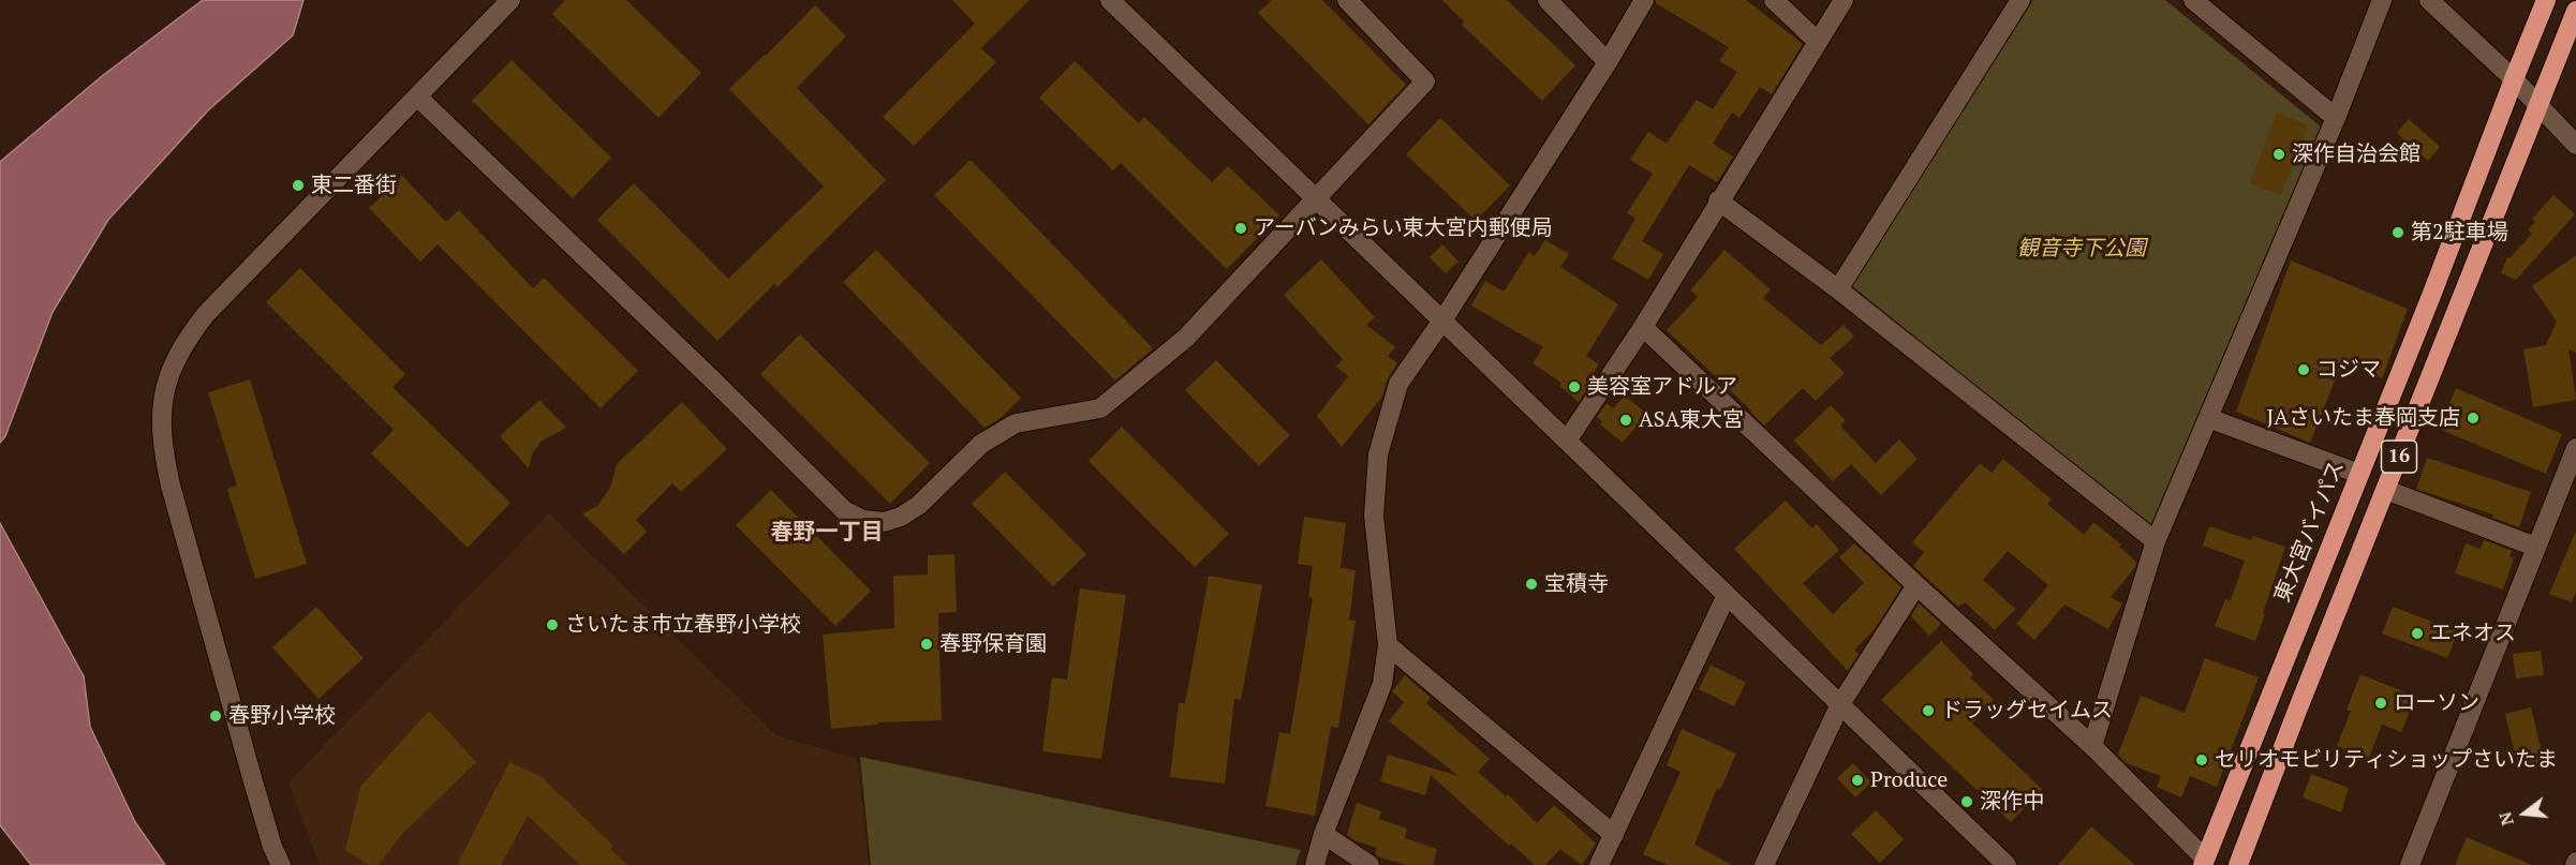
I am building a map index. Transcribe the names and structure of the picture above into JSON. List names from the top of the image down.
{
  "streets": {
    "highway": ["16", "東大宮バイパス"]
  },
  "districts": ["春野一丁目"],
  "parks": ["観音寺下公園"],
  "places": [
    "深作自治会館",
    "東二番街",
    "アーバンみらい東大宮内郵便局",
    "第2駐車場",
    "コジマ",
    "美容室アドルア",
    "JAさいたま春岡支店",
    "ASA東大宮",
    "宝積寺",
    "さいたま市立春野小学校",
    "エネオス",
    "春野保育園",
    "ローソン",
    "ドラッグセイムス",
    "春野小学校",
    "セリオモビリティショップさいたま",
    "Produce",
    "深作中"
  ],
  "north": "left"
}
